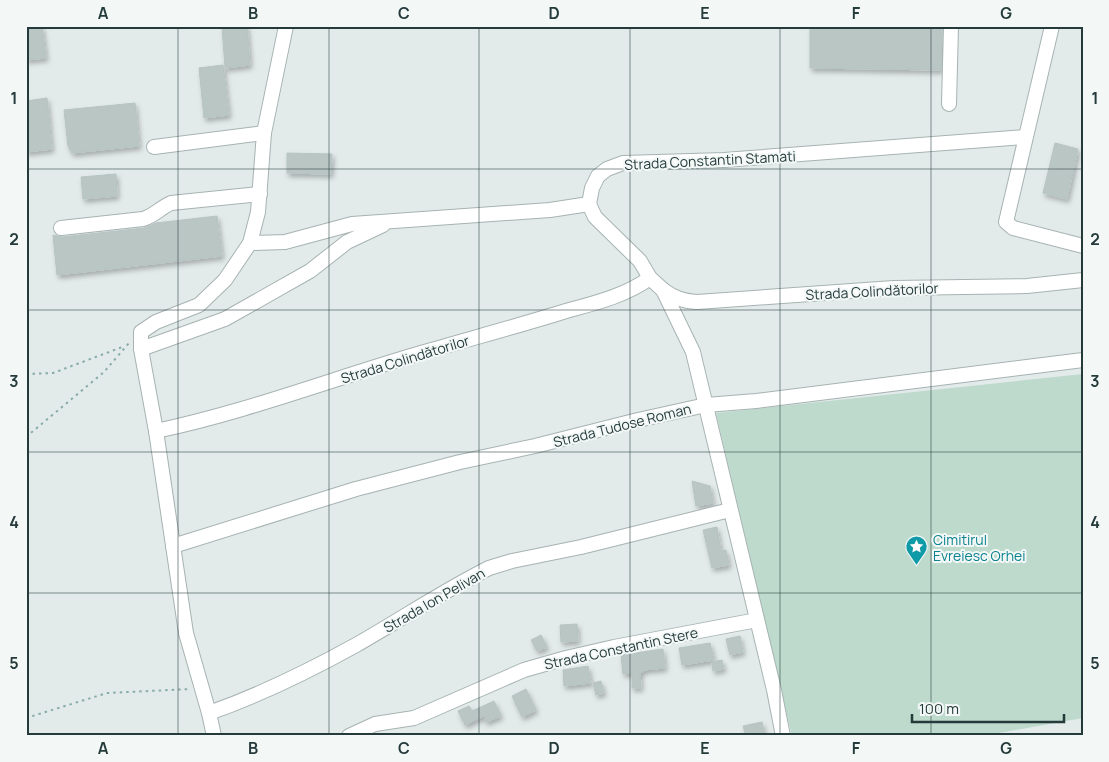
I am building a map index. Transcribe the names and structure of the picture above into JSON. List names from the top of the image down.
{
  "streets": {
    "street": [
      "Strada Constantin Stamati",
      "Strada Colindătorilor",
      "Strada Tudose Roman",
      "Strada Ion Pelivan",
      "Strada Constantin Stere"
    ]
  },
  "places": {
    "place": ["Cimitirul Evreiesc Orhei"]
  },
  "scale_bar": "100 m",
  "grid": {
    "columns": [
      "A",
      "B",
      "C",
      "D",
      "E",
      "F",
      "G"
    ],
    "rows": [
      "1",
      "2",
      "3",
      "4",
      "5"
    ]
  }
}
